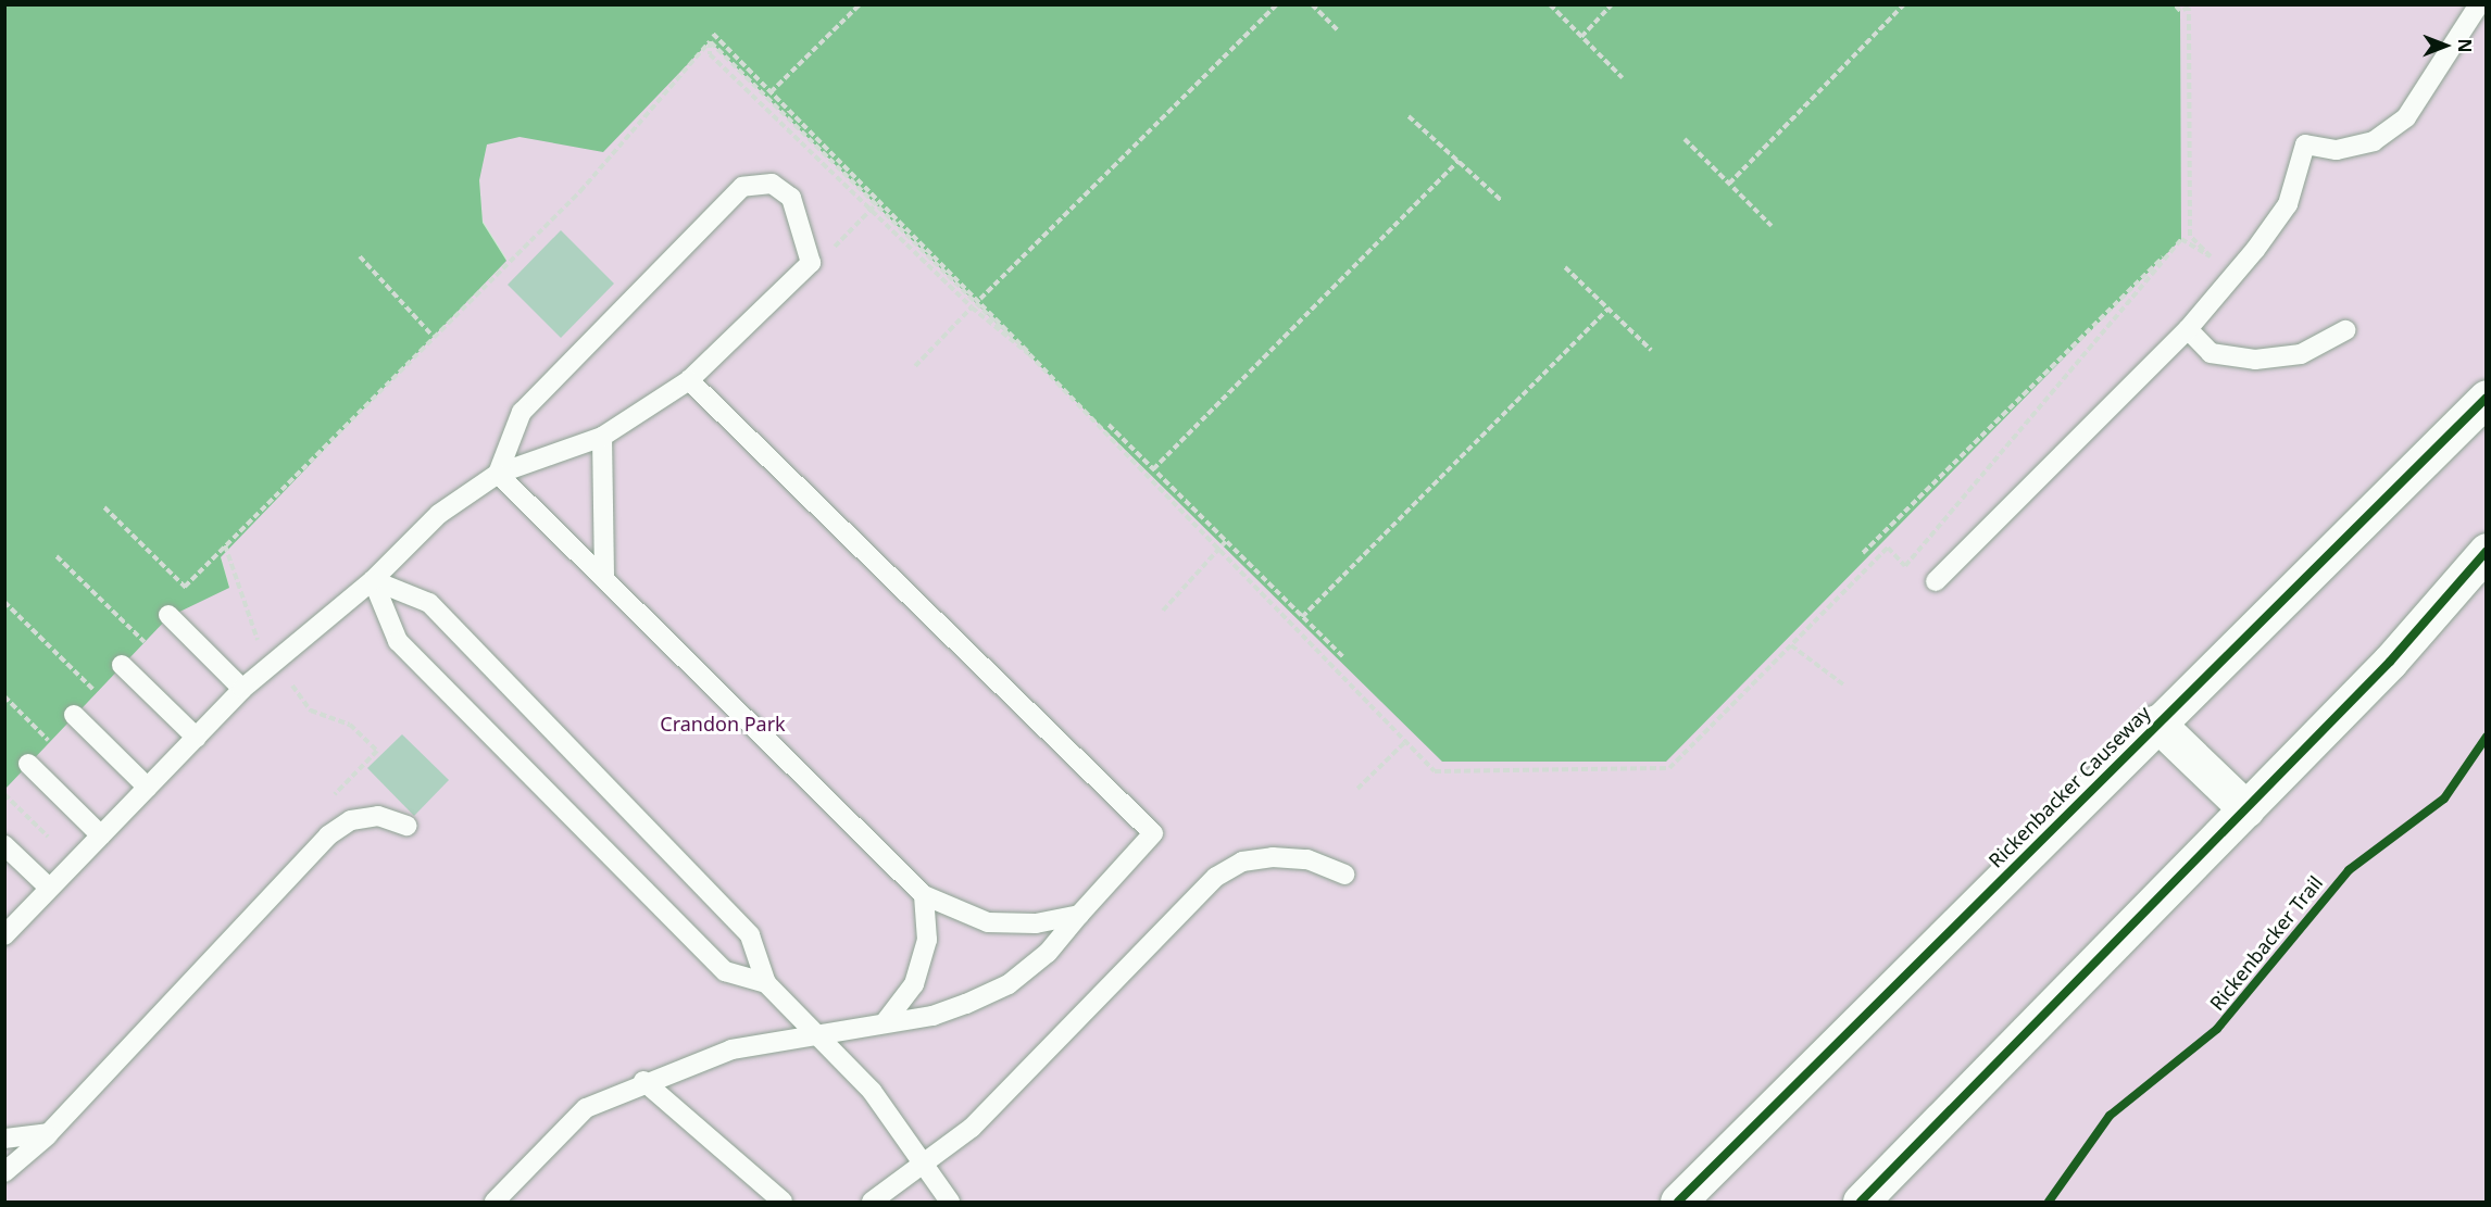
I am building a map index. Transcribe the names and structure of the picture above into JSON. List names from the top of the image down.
{
  "streets": {
    "main road": ["Rickenbacker Causeway"],
    "cycle path": ["Rickenbacker Trail"]
  },
  "parks": ["Crandon Park"],
  "north": "right"
}
